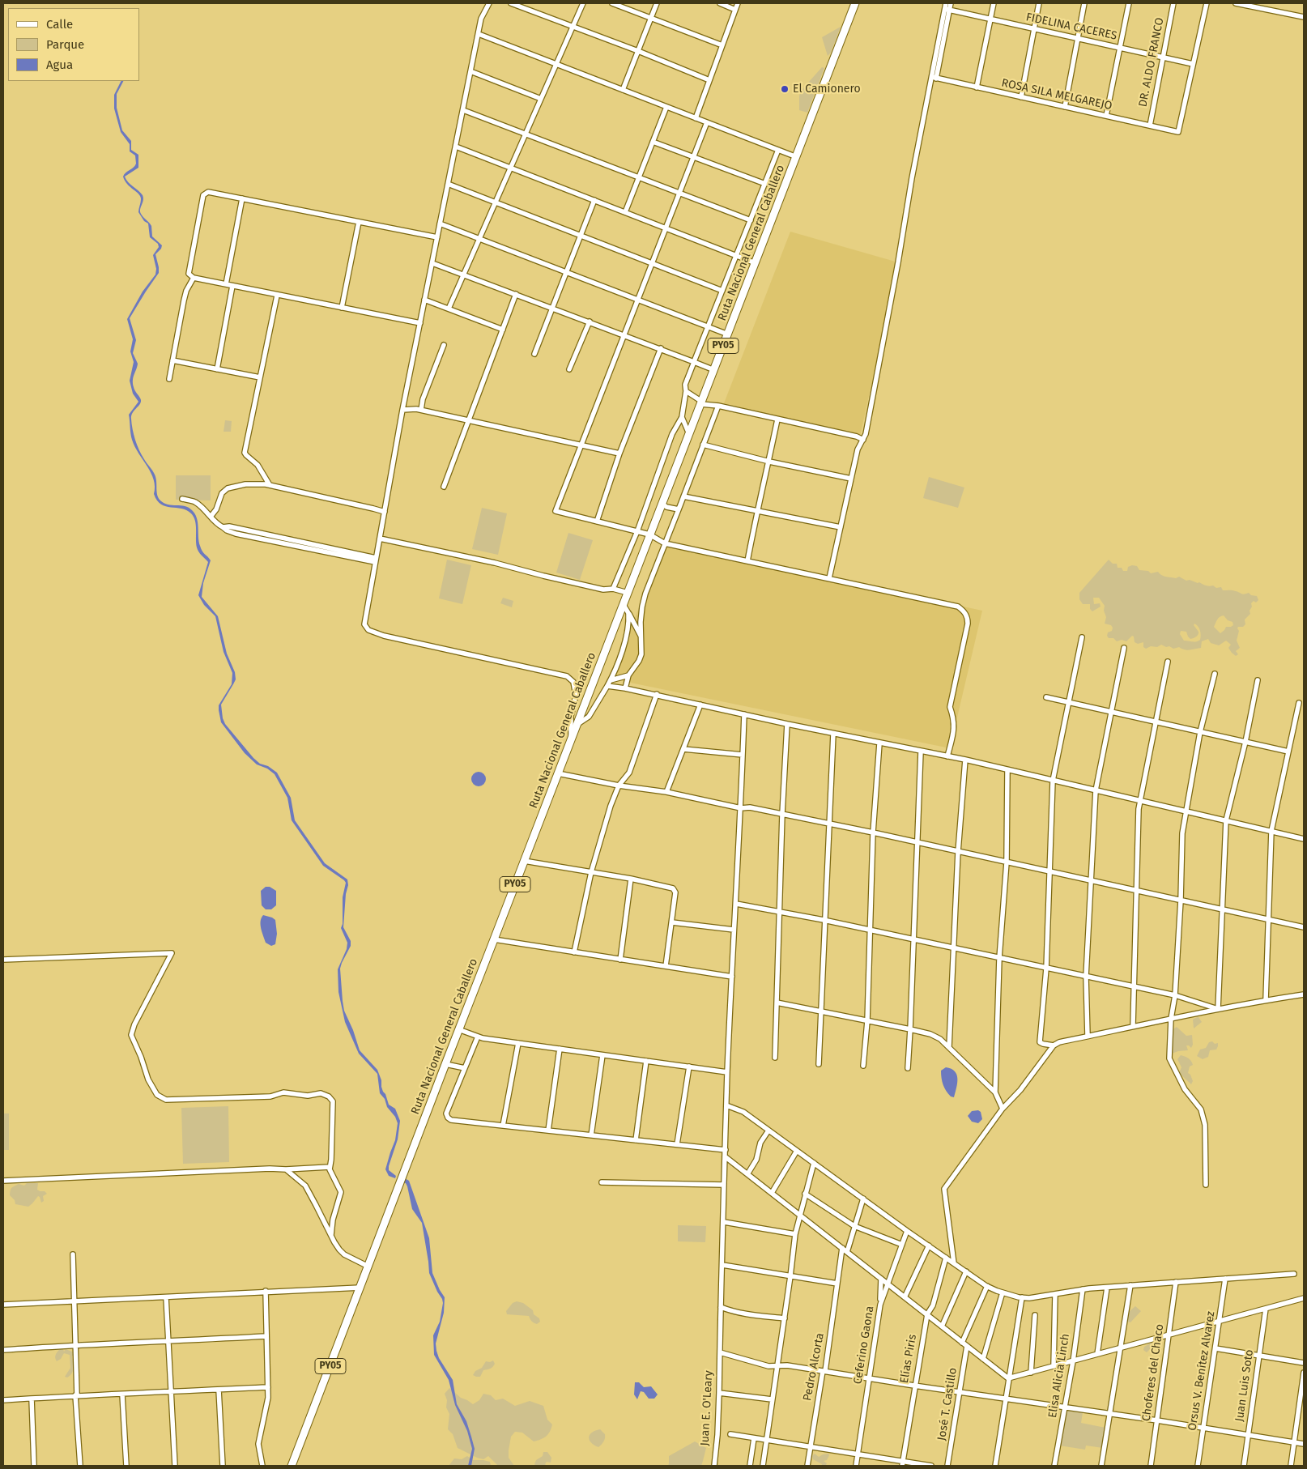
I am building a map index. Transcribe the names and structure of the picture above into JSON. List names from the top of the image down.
{
  "streets": {
    "highway": ["Ruta Nacional General Caballero", "PY05"],
    "street": [
      "FIDELINA CACERES",
      "DR. ALDO FRANCO",
      "ROSA SILA MELGAREJO",
      "Ceferino Gaona",
      "Elías Piris",
      "Pedro Alcorta",
      "Orsus V. Benítez Alvarez",
      "Choferes del Chaco",
      "Elisa Alicia Linch",
      "Juan Luis Soto",
      "José T. Castillo",
      "Juan E. O'Leary"
    ]
  },
  "crossings": [
    ["FIDELINA CACERES", "DR. ALDO FRANCO"],
    ["FIDELINA CACERES", "ROSA SILA MELGAREJO"],
    ["DR. ALDO FRANCO", "ROSA SILA MELGAREJO"]
  ],
  "places": ["El Camionero"],
  "legend": ["Calle", "Parque", "Agua"]
}
